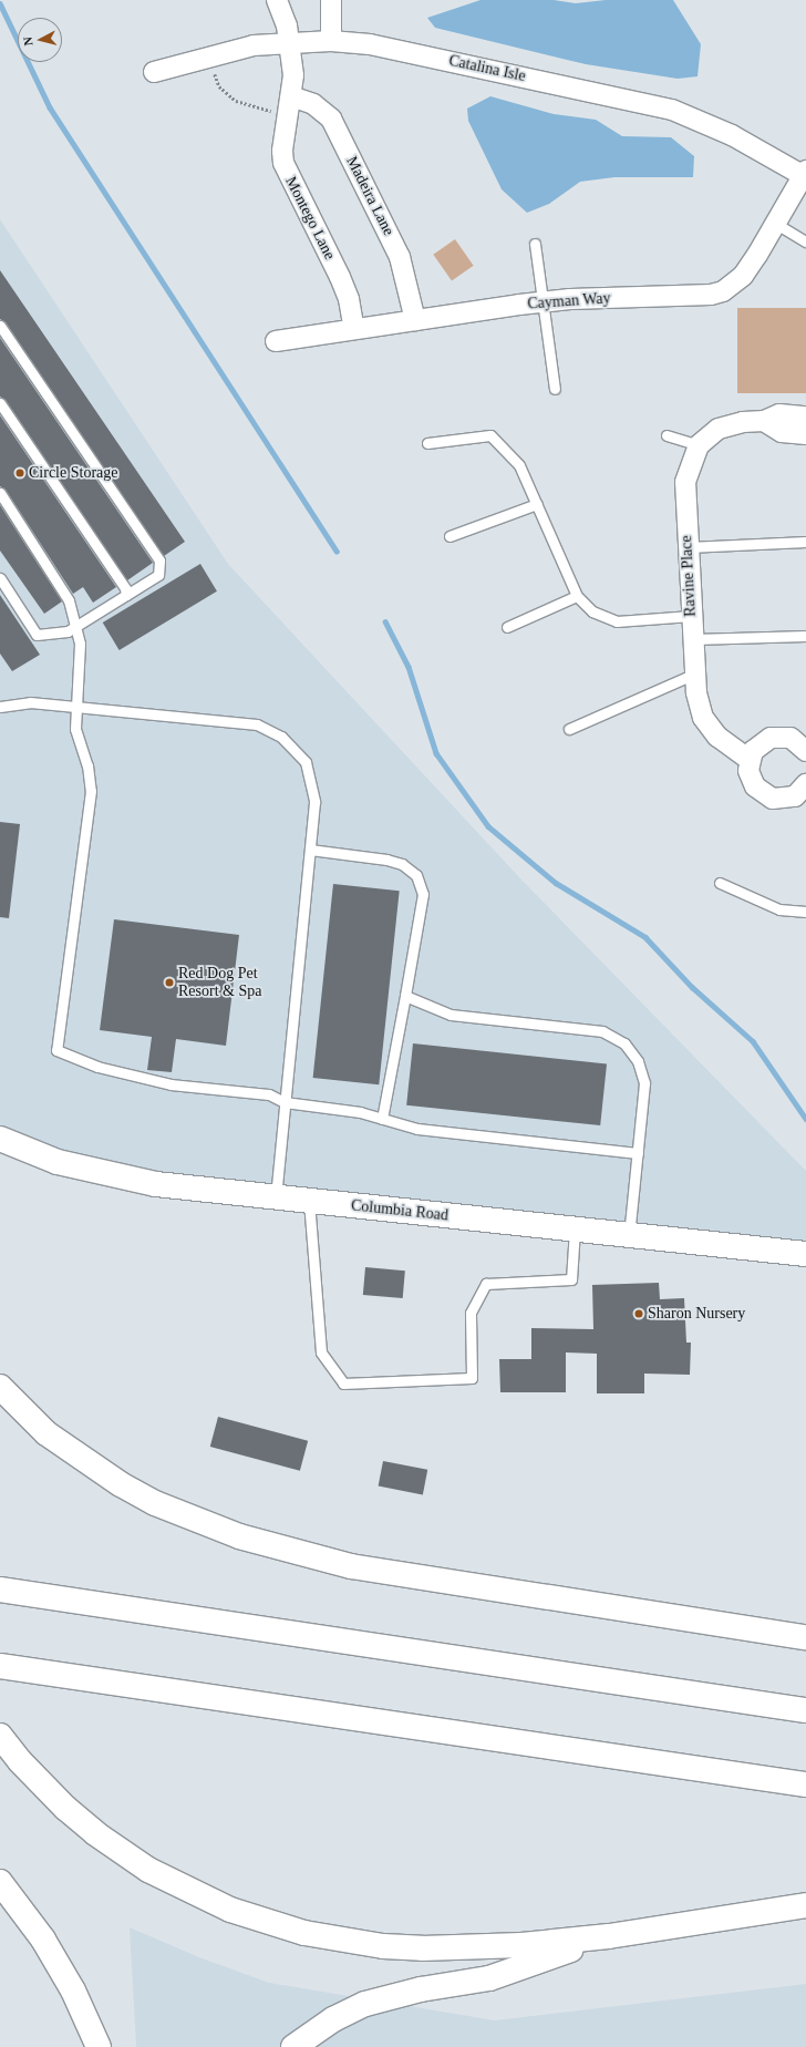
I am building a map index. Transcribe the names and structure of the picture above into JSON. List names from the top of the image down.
{
  "streets": {
    "main road": ["Columbia Road"],
    "street": [
      "Catalina Isle",
      "Madeira Lane",
      "Montego Lane",
      "Cayman Way",
      "Ravine Place"
    ]
  },
  "crossings": [
    ["Catalina Isle", "Montego Lane"],
    ["Catalina Isle", "Cayman Way"],
    ["Madeira Lane", "Montego Lane"],
    ["Madeira Lane", "Cayman Way"],
    ["Montego Lane", "Cayman Way"]
  ],
  "places": ["Circle Storage", "Red Dog Pet Resort & Spa", "Sharon Nursery"],
  "north": "left"
}
